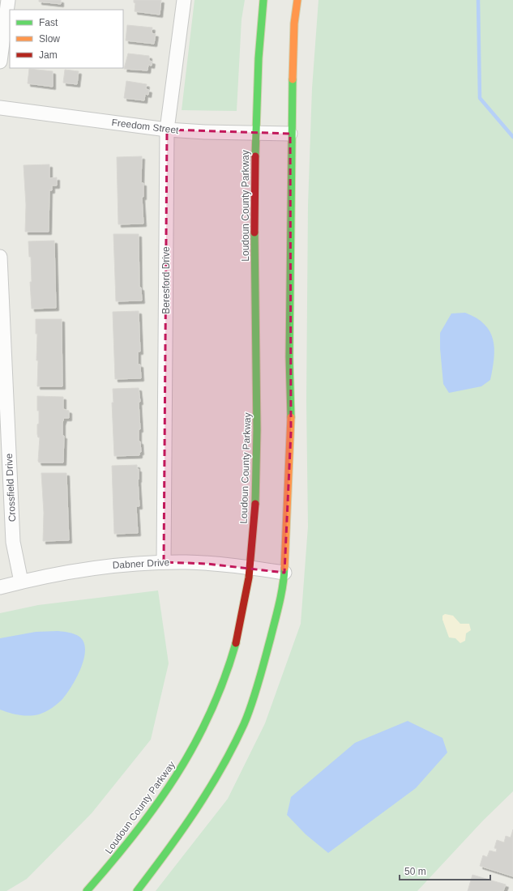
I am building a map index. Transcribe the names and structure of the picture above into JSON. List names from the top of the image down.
{
  "streets": {
    "main road": ["Loudoun County Parkway"],
    "street": [
      "Freedom Street",
      "Beresford Drive",
      "Crossfield Drive",
      "Dabner Drive"
    ]
  },
  "crossings": [
    ["Freedom Street", "Loudoun County Parkway"],
    ["Freedom Street", "Beresford Drive"],
    ["Loudoun County Parkway", "Dabner Drive"],
    ["Beresford Drive", "Dabner Drive"],
    ["Crossfield Drive", "Dabner Drive"]
  ],
  "legend": ["Fast", "Slow", "Jam"],
  "scale_bar": "50 m"
}
